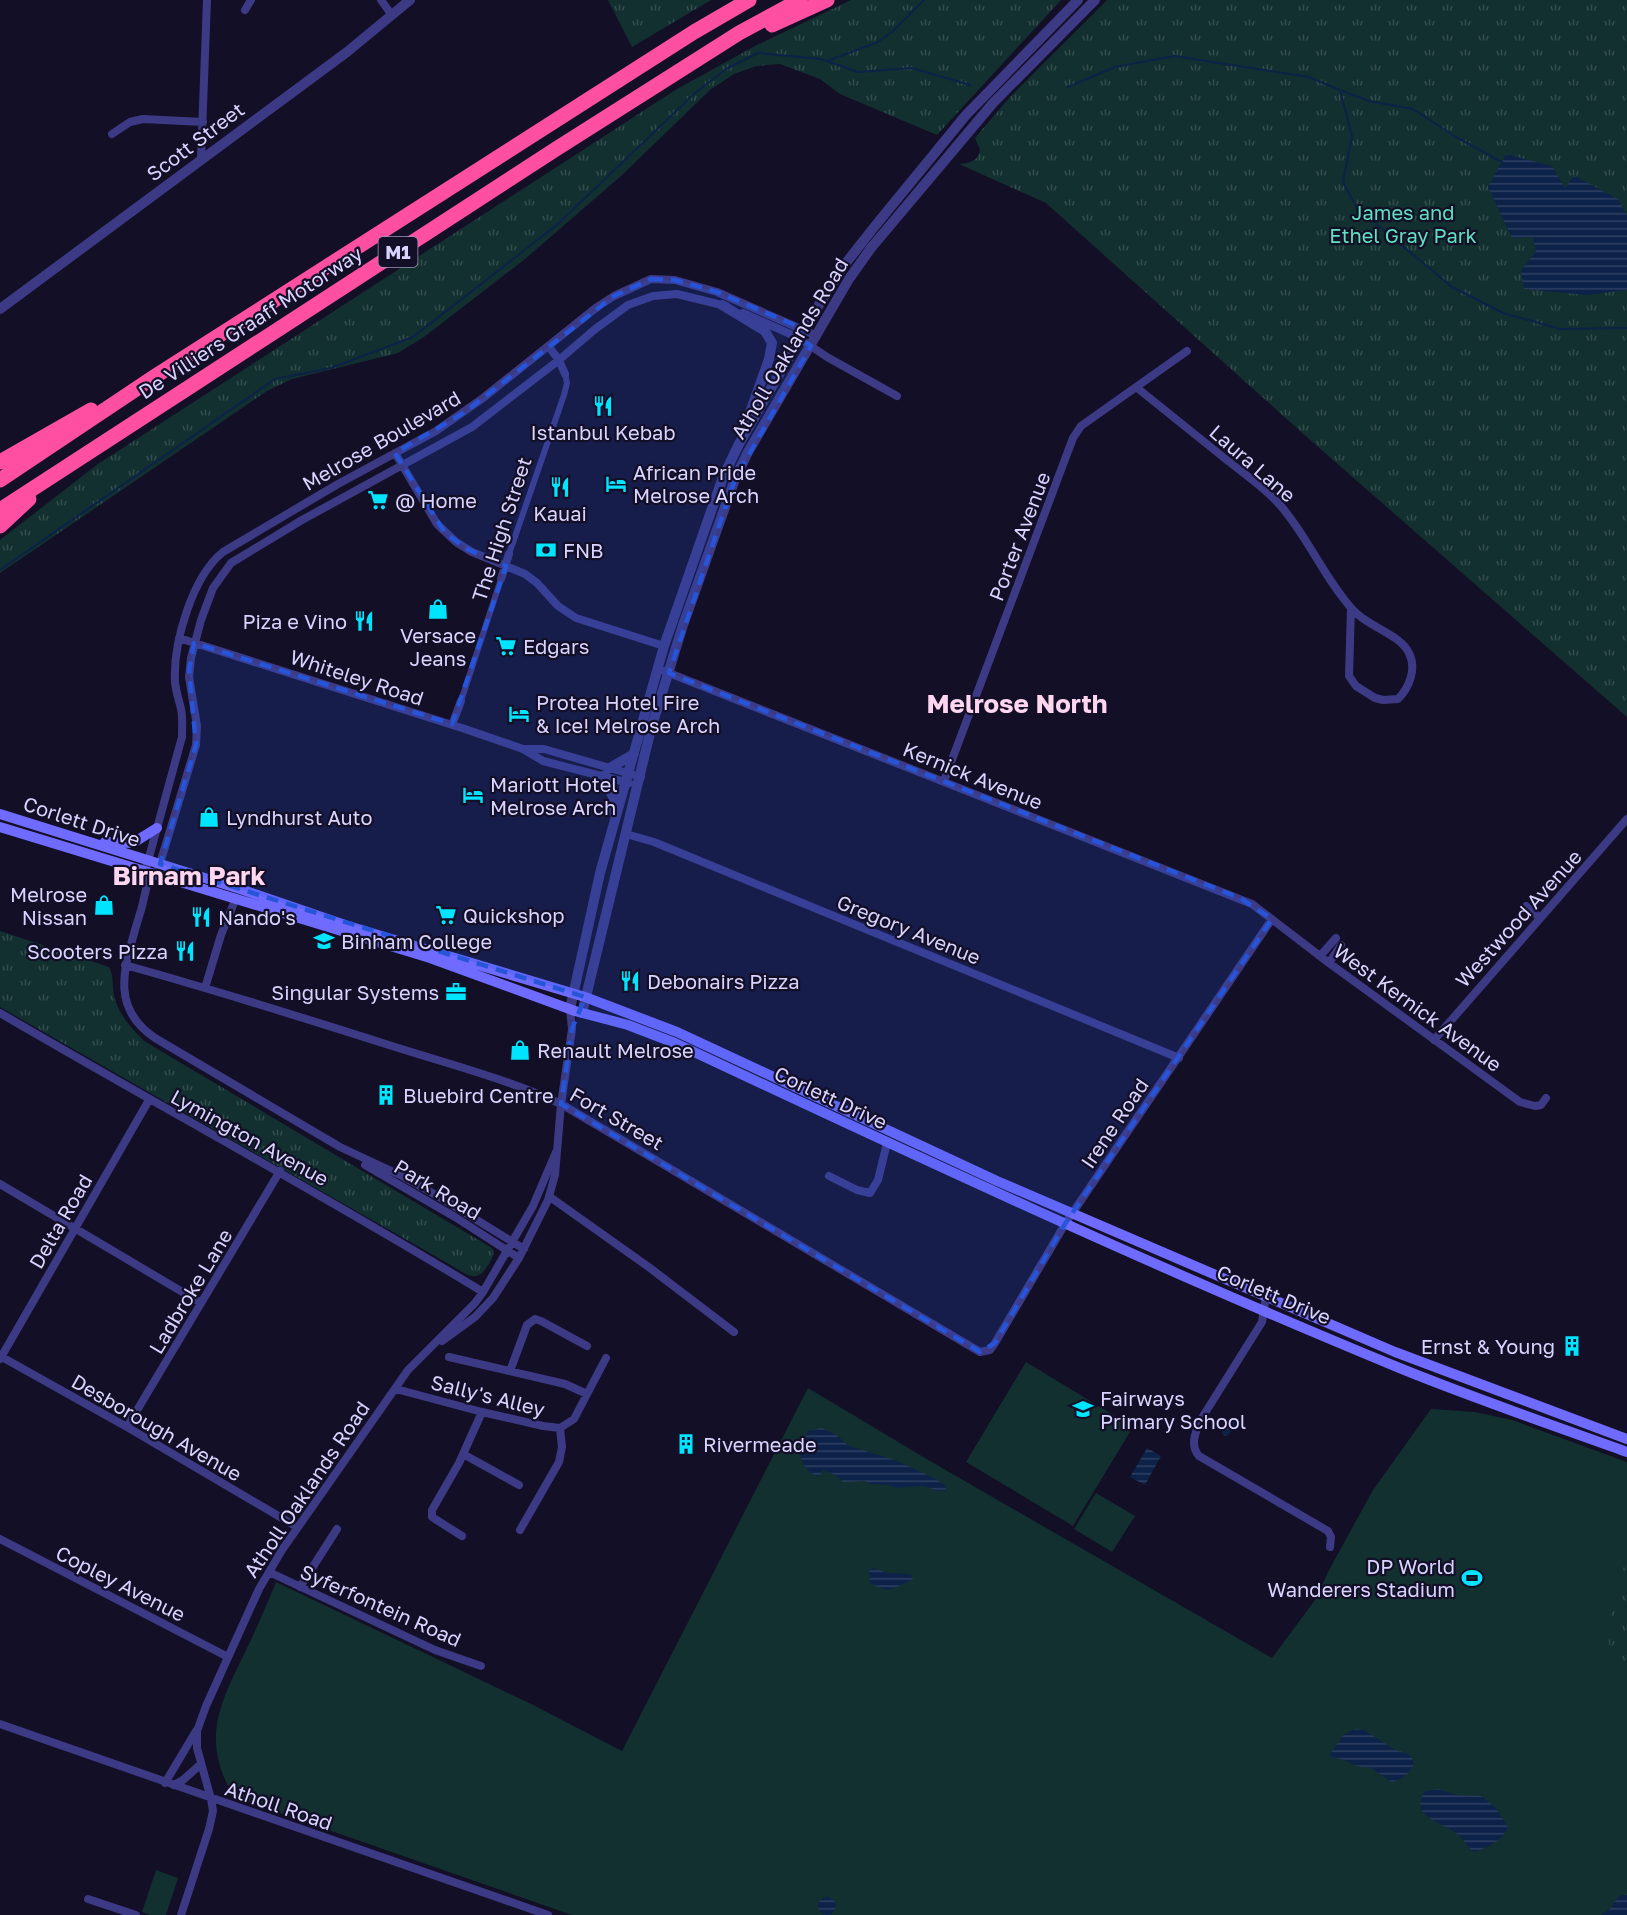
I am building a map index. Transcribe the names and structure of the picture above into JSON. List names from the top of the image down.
{
  "streets": {
    "highway": ["M1", "De Villiers Graaff Motorway"],
    "main road": ["Corlett Drive"],
    "street": [
      "Scott Street",
      "Atholl Oaklands Road",
      "Melrose Boulevard",
      "Laura Lane",
      "The High Street",
      "Porter Avenue",
      "Whiteley Road",
      "Kernick Avenue",
      "Westwood Avenue",
      "Gregory Avenue",
      "West Kernick Avenue",
      "Fort Street",
      "Irene Road",
      "Lymington Avenue",
      "Park Road",
      "Delta Road",
      "Ladbroke Lane",
      "Sally's Alley",
      "Desborough Avenue",
      "Copley Avenue",
      "Syferfontein Road",
      "Atholl Road"
    ]
  },
  "crossings": [
    ["Atholl Oaklands Road", "Melrose Boulevard"],
    ["Atholl Oaklands Road", "Whiteley Road"],
    ["Atholl Oaklands Road", "Kernick Avenue"],
    ["Atholl Oaklands Road", "Corlett Drive"],
    ["Atholl Oaklands Road", "Gregory Avenue"],
    ["Atholl Oaklands Road", "Fort Street"],
    ["Atholl Oaklands Road", "Lymington Avenue"],
    ["Atholl Oaklands Road", "Park Road"],
    ["Atholl Oaklands Road", "Sally's Alley"],
    ["Atholl Oaklands Road", "Desborough Avenue"],
    ["Atholl Oaklands Road", "Copley Avenue"],
    ["Atholl Oaklands Road", "Syferfontein Road"],
    ["Atholl Oaklands Road", "Atholl Road"],
    ["Melrose Boulevard", "The High Street"],
    ["Melrose Boulevard", "Whiteley Road"],
    ["Melrose Boulevard", "Corlett Drive"],
    ["Melrose Boulevard", "Park Road"],
    ["Laura Lane", "Porter Avenue"],
    ["The High Street", "Whiteley Road"],
    ["Porter Avenue", "Kernick Avenue"],
    ["Kernick Avenue", "West Kernick Avenue"],
    ["Kernick Avenue", "Irene Road"],
    ["Corlett Drive", "Irene Road"],
    ["Corlett Drive", "Park Road"],
    ["Westwood Avenue", "West Kernick Avenue"],
    ["Gregory Avenue", "Irene Road"],
    ["West Kernick Avenue", "Irene Road"],
    ["Fort Street", "Irene Road"],
    ["Fort Street", "Park Road"],
    ["Lymington Avenue", "Delta Road"],
    ["Lymington Avenue", "Ladbroke Lane"],
    ["Delta Road", "Desborough Avenue"],
    ["Ladbroke Lane", "Desborough Avenue"]
  ],
  "districts": ["Melrose North", "Birnam Park"],
  "parks": ["James and Ethel Gray Park"],
  "places": {
    "restaurant": [
      "Istanbul Kebab",
      "Kauai",
      "Piza e Vino",
      "Nando's",
      "Scooters Pizza",
      "Debonairs Pizza"
    ],
    "hotel": ["African Pride Melrose Arch", "Protea Hotel Fire & Ice! Melrose Arch", "Mariott Hotel Melrose Arch"],
    "supermarket": ["@ Home", "Edgars", "Quickshop"],
    "bank": ["FNB"],
    "shop": [
      "Versace Jeans",
      "Lyndhurst Auto",
      "Melrose Nissan",
      "Renault Melrose"
    ],
    "school or university": ["Binham College", "Fairways Primary School"],
    "office": ["Singular Systems"],
    "building": ["Bluebird Centre", "Ernst & Young", "Rivermeade"],
    "sports": ["DP World Wanderers Stadium"]
  }
}
